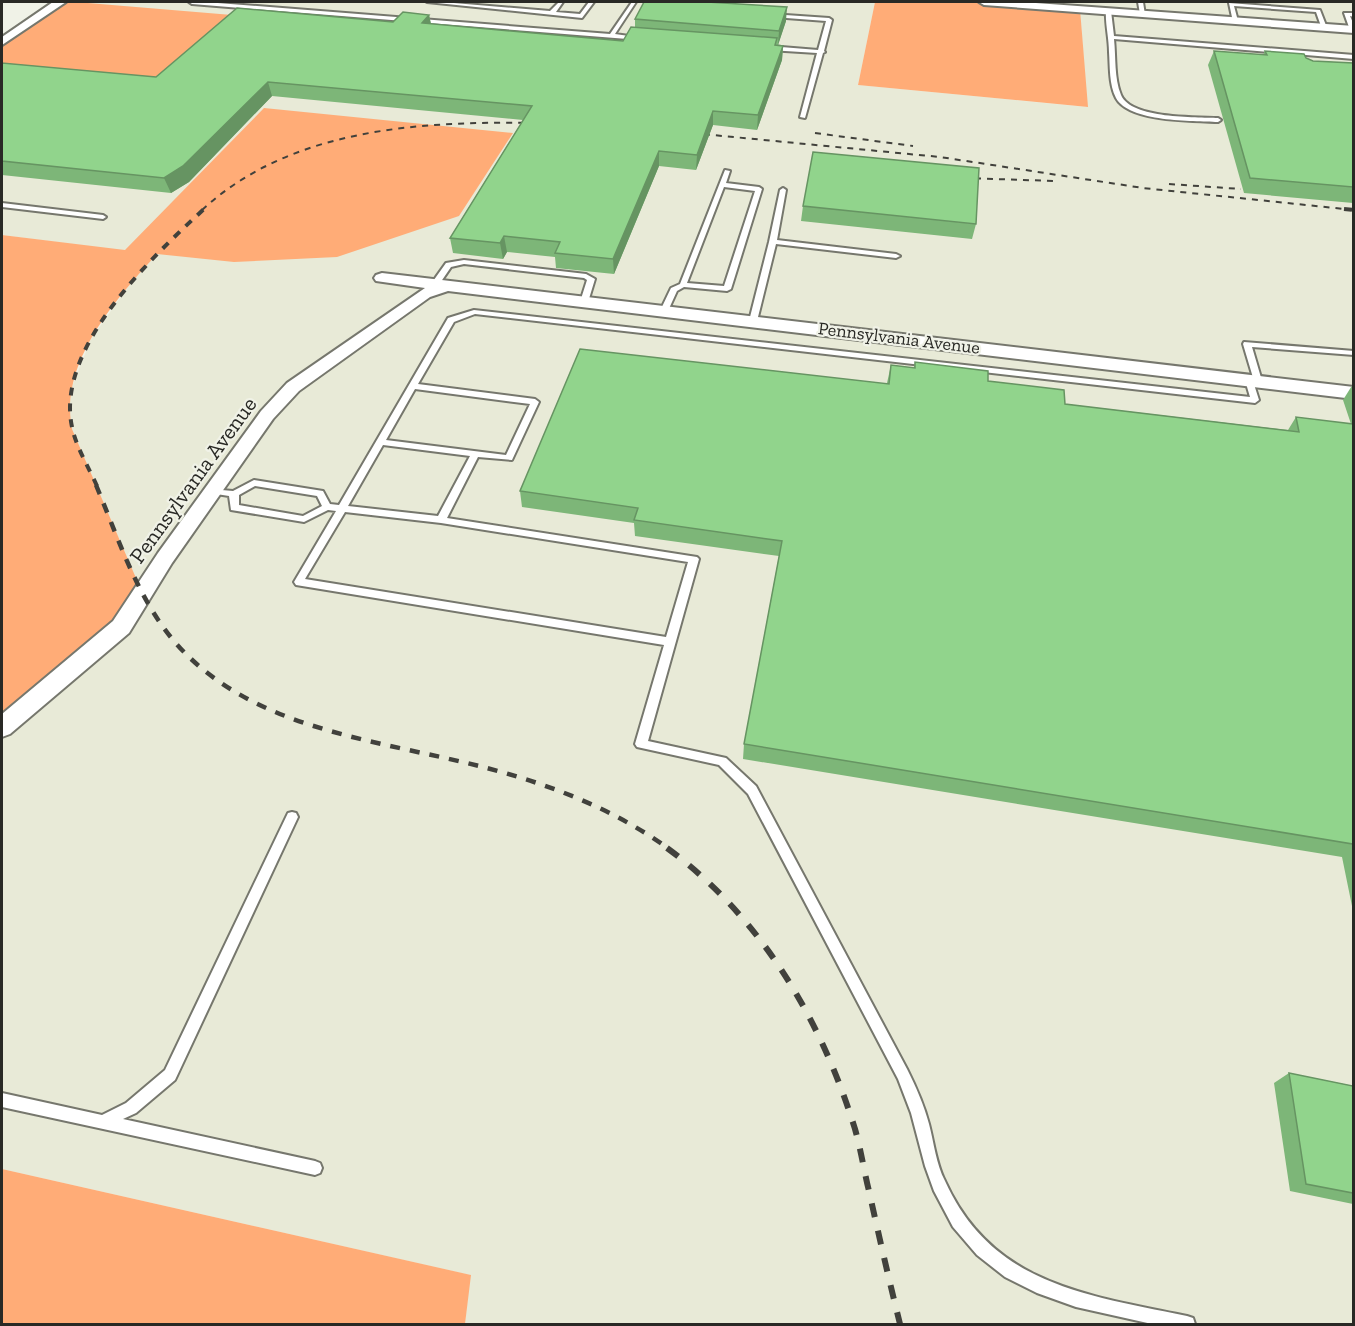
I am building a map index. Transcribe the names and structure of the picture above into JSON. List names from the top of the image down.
{
  "streets": {
    "street": ["Pennsylvania Avenue"]
  }
}
